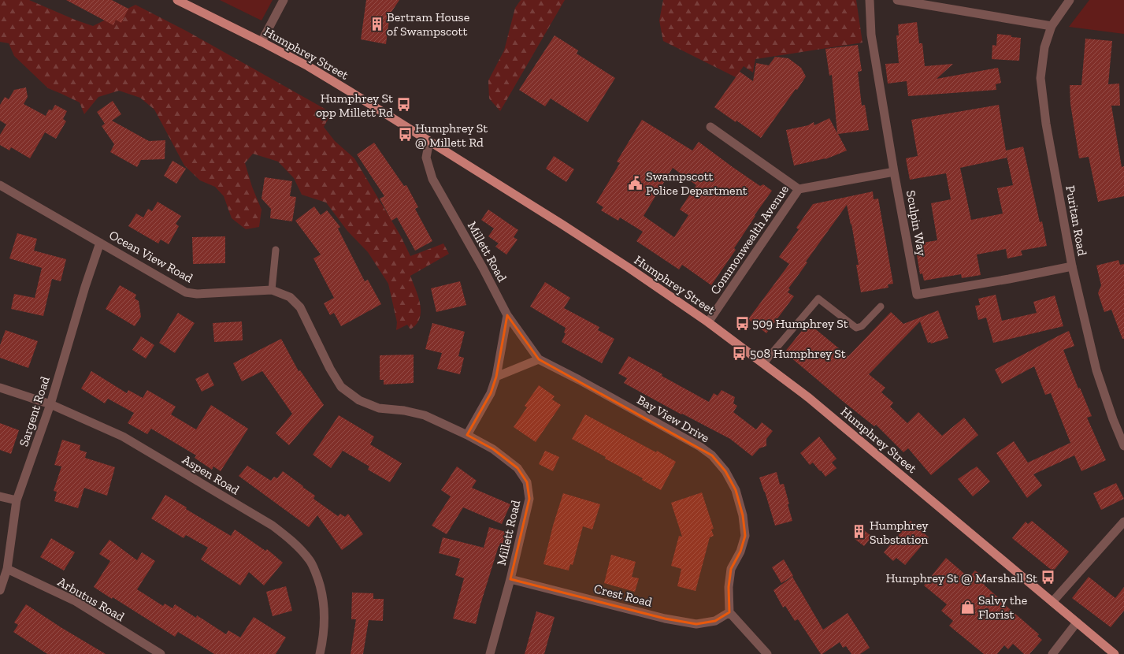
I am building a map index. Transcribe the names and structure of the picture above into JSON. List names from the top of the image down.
{
  "streets": {
    "main road": ["Humphrey Street"],
    "street": [
      "Puritan Road",
      "Sculpin Way",
      "Commonwealth Avenue",
      "Millett Road",
      "Ocean View Road",
      "Sargent Road",
      "Bay View Drive",
      "Aspen Road",
      "Crest Road",
      "Arbutus Road"
    ]
  },
  "crossings": [
    ["Humphrey Street", "Commonwealth Avenue"],
    ["Humphrey Street", "Millett Road"],
    ["Puritan Road", "Sculpin Way"],
    ["Sculpin Way", "Commonwealth Avenue"],
    ["Millett Road", "Ocean View Road"],
    ["Millett Road", "Bay View Drive"],
    ["Millett Road", "Crest Road"],
    ["Ocean View Road", "Sargent Road"],
    ["Sargent Road", "Aspen Road"],
    ["Sargent Road", "Arbutus Road"],
    ["Bay View Drive", "Crest Road"]
  ],
  "places": {
    "building": ["Bertram House of Swampscott", "Humphrey Substation"],
    "bus stop": [
      "Humphrey St opp Millett Rd",
      "Humphrey St @ Millett Rd",
      "509 Humphrey St",
      "508 Humphrey St",
      "Humphrey St @ Marshall St"
    ],
    "public building": ["Swampscott Police Department"],
    "shop": ["Salvy the Florist"]
  }
}
